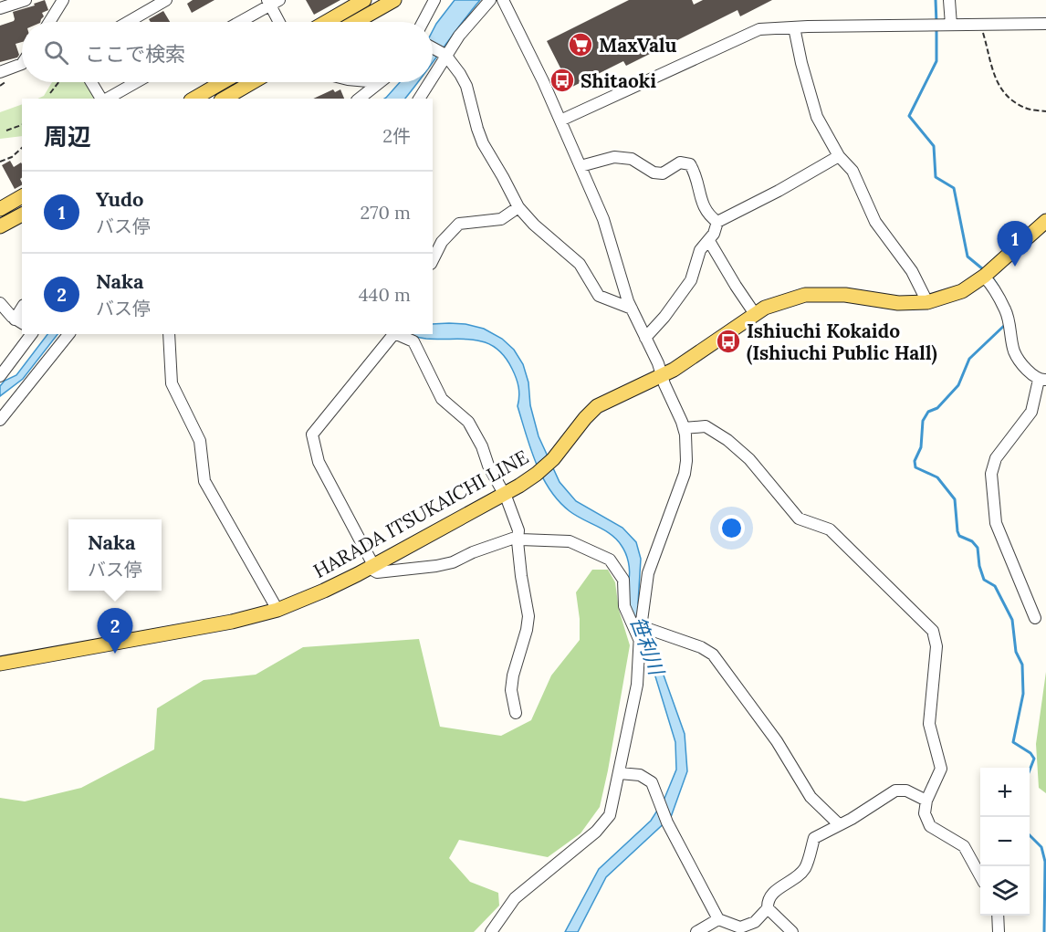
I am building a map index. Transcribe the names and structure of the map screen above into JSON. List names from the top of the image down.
{
  "streets": {
    "main road": ["HARADA ITSUKAICHI LINE"]
  },
  "water": ["笹利川"],
  "places": {
    "supermarket": ["MaxValu"],
    "bus stop": ["Shitaoki", "Ishiuchi Kokaido (Ishiuchi Public Hall)"]
  },
  "page": {
    "search": "ここで検索",
    "heading": ["周辺", "2件"],
    "list": [
      {
        "mark": "1",
        "name": "Yudo",
        "note": "バス停",
        "value": "270 m"
      },
      {
        "mark": "2",
        "name": "Naka",
        "note": "バス停",
        "value": "440 m"
      }
    ],
    "pins": ["1", "2"],
    "popup": ["Naka", "バス停"],
    "map_buttons": ["+", "−"]
  }
}
